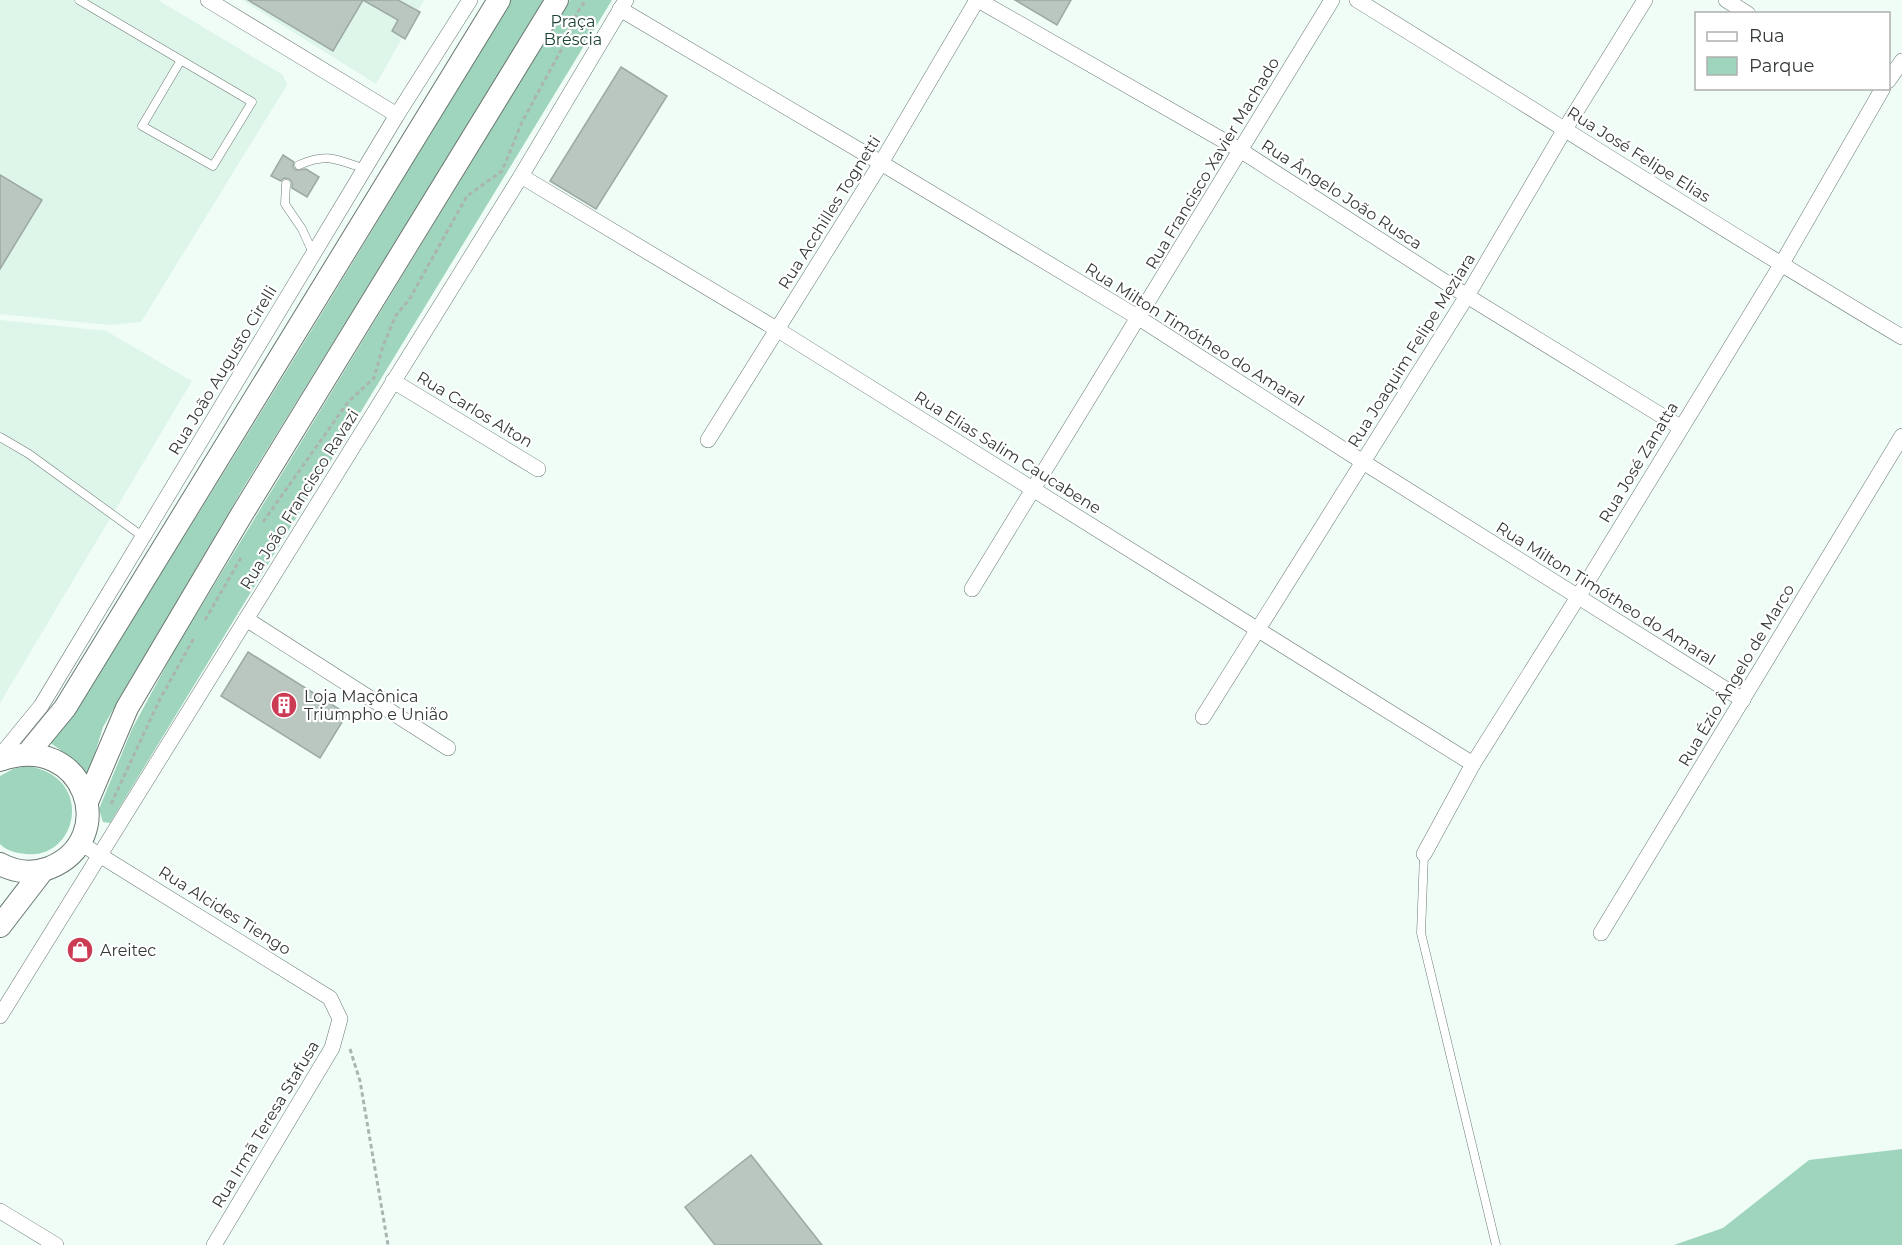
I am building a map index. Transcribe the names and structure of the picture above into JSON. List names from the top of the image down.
{
  "streets": {
    "street": [
      "Rua José Felipe Elias",
      "Rua Francisco Xavier Machado",
      "Rua Ângelo João Rusca",
      "Rua Acchilles Tognetti",
      "Rua Milton Timótheo do Amaral",
      "Rua Joaquim Felipe Meziara",
      "Rua João Augusto Cirelli",
      "Rua Carlos Alton",
      "Rua Elias Salim Caucabene",
      "Rua José Zanatta",
      "Rua João Francisco Ravazi",
      "Rua Ézio Ângelo de Marco",
      "Rua Alcides Tiengo",
      "Rua Irmã Teresa Stafusa"
    ]
  },
  "crossings": [
    ["Rua José Felipe Elias", "Rua Joaquim Felipe Meziara"],
    ["Rua José Felipe Elias", "Rua José Zanatta"],
    ["Rua Francisco Xavier Machado", "Rua Ângelo João Rusca"],
    ["Rua Francisco Xavier Machado", "Rua Milton Timótheo do Amaral"],
    ["Rua Francisco Xavier Machado", "Rua Elias Salim Caucabene"],
    ["Rua Ângelo João Rusca", "Rua Acchilles Tognetti"],
    ["Rua Ângelo João Rusca", "Rua Joaquim Felipe Meziara"],
    ["Rua Ângelo João Rusca", "Rua José Zanatta"],
    ["Rua Acchilles Tognetti", "Rua Milton Timótheo do Amaral"],
    ["Rua Acchilles Tognetti", "Rua Elias Salim Caucabene"],
    ["Rua Milton Timótheo do Amaral", "Rua Joaquim Felipe Meziara"],
    ["Rua Milton Timótheo do Amaral", "Rua José Zanatta"],
    ["Rua Milton Timótheo do Amaral", "Rua João Francisco Ravazi"],
    ["Rua Milton Timótheo do Amaral", "Rua Ézio Ângelo de Marco"],
    ["Rua Joaquim Felipe Meziara", "Rua Elias Salim Caucabene"],
    ["Rua Carlos Alton", "Rua João Francisco Ravazi"],
    ["Rua Elias Salim Caucabene", "Rua José Zanatta"],
    ["Rua Elias Salim Caucabene", "Rua João Francisco Ravazi"],
    ["Rua João Francisco Ravazi", "Rua Alcides Tiengo"],
    ["Rua Alcides Tiengo", "Rua Irmã Teresa Stafusa"]
  ],
  "parks": ["Praça Bréscia"],
  "places": {
    "building": ["Loja Maçônica Triumpho e União"],
    "shop": ["Areitec"]
  },
  "legend": ["Rua", "Parque"]
}
